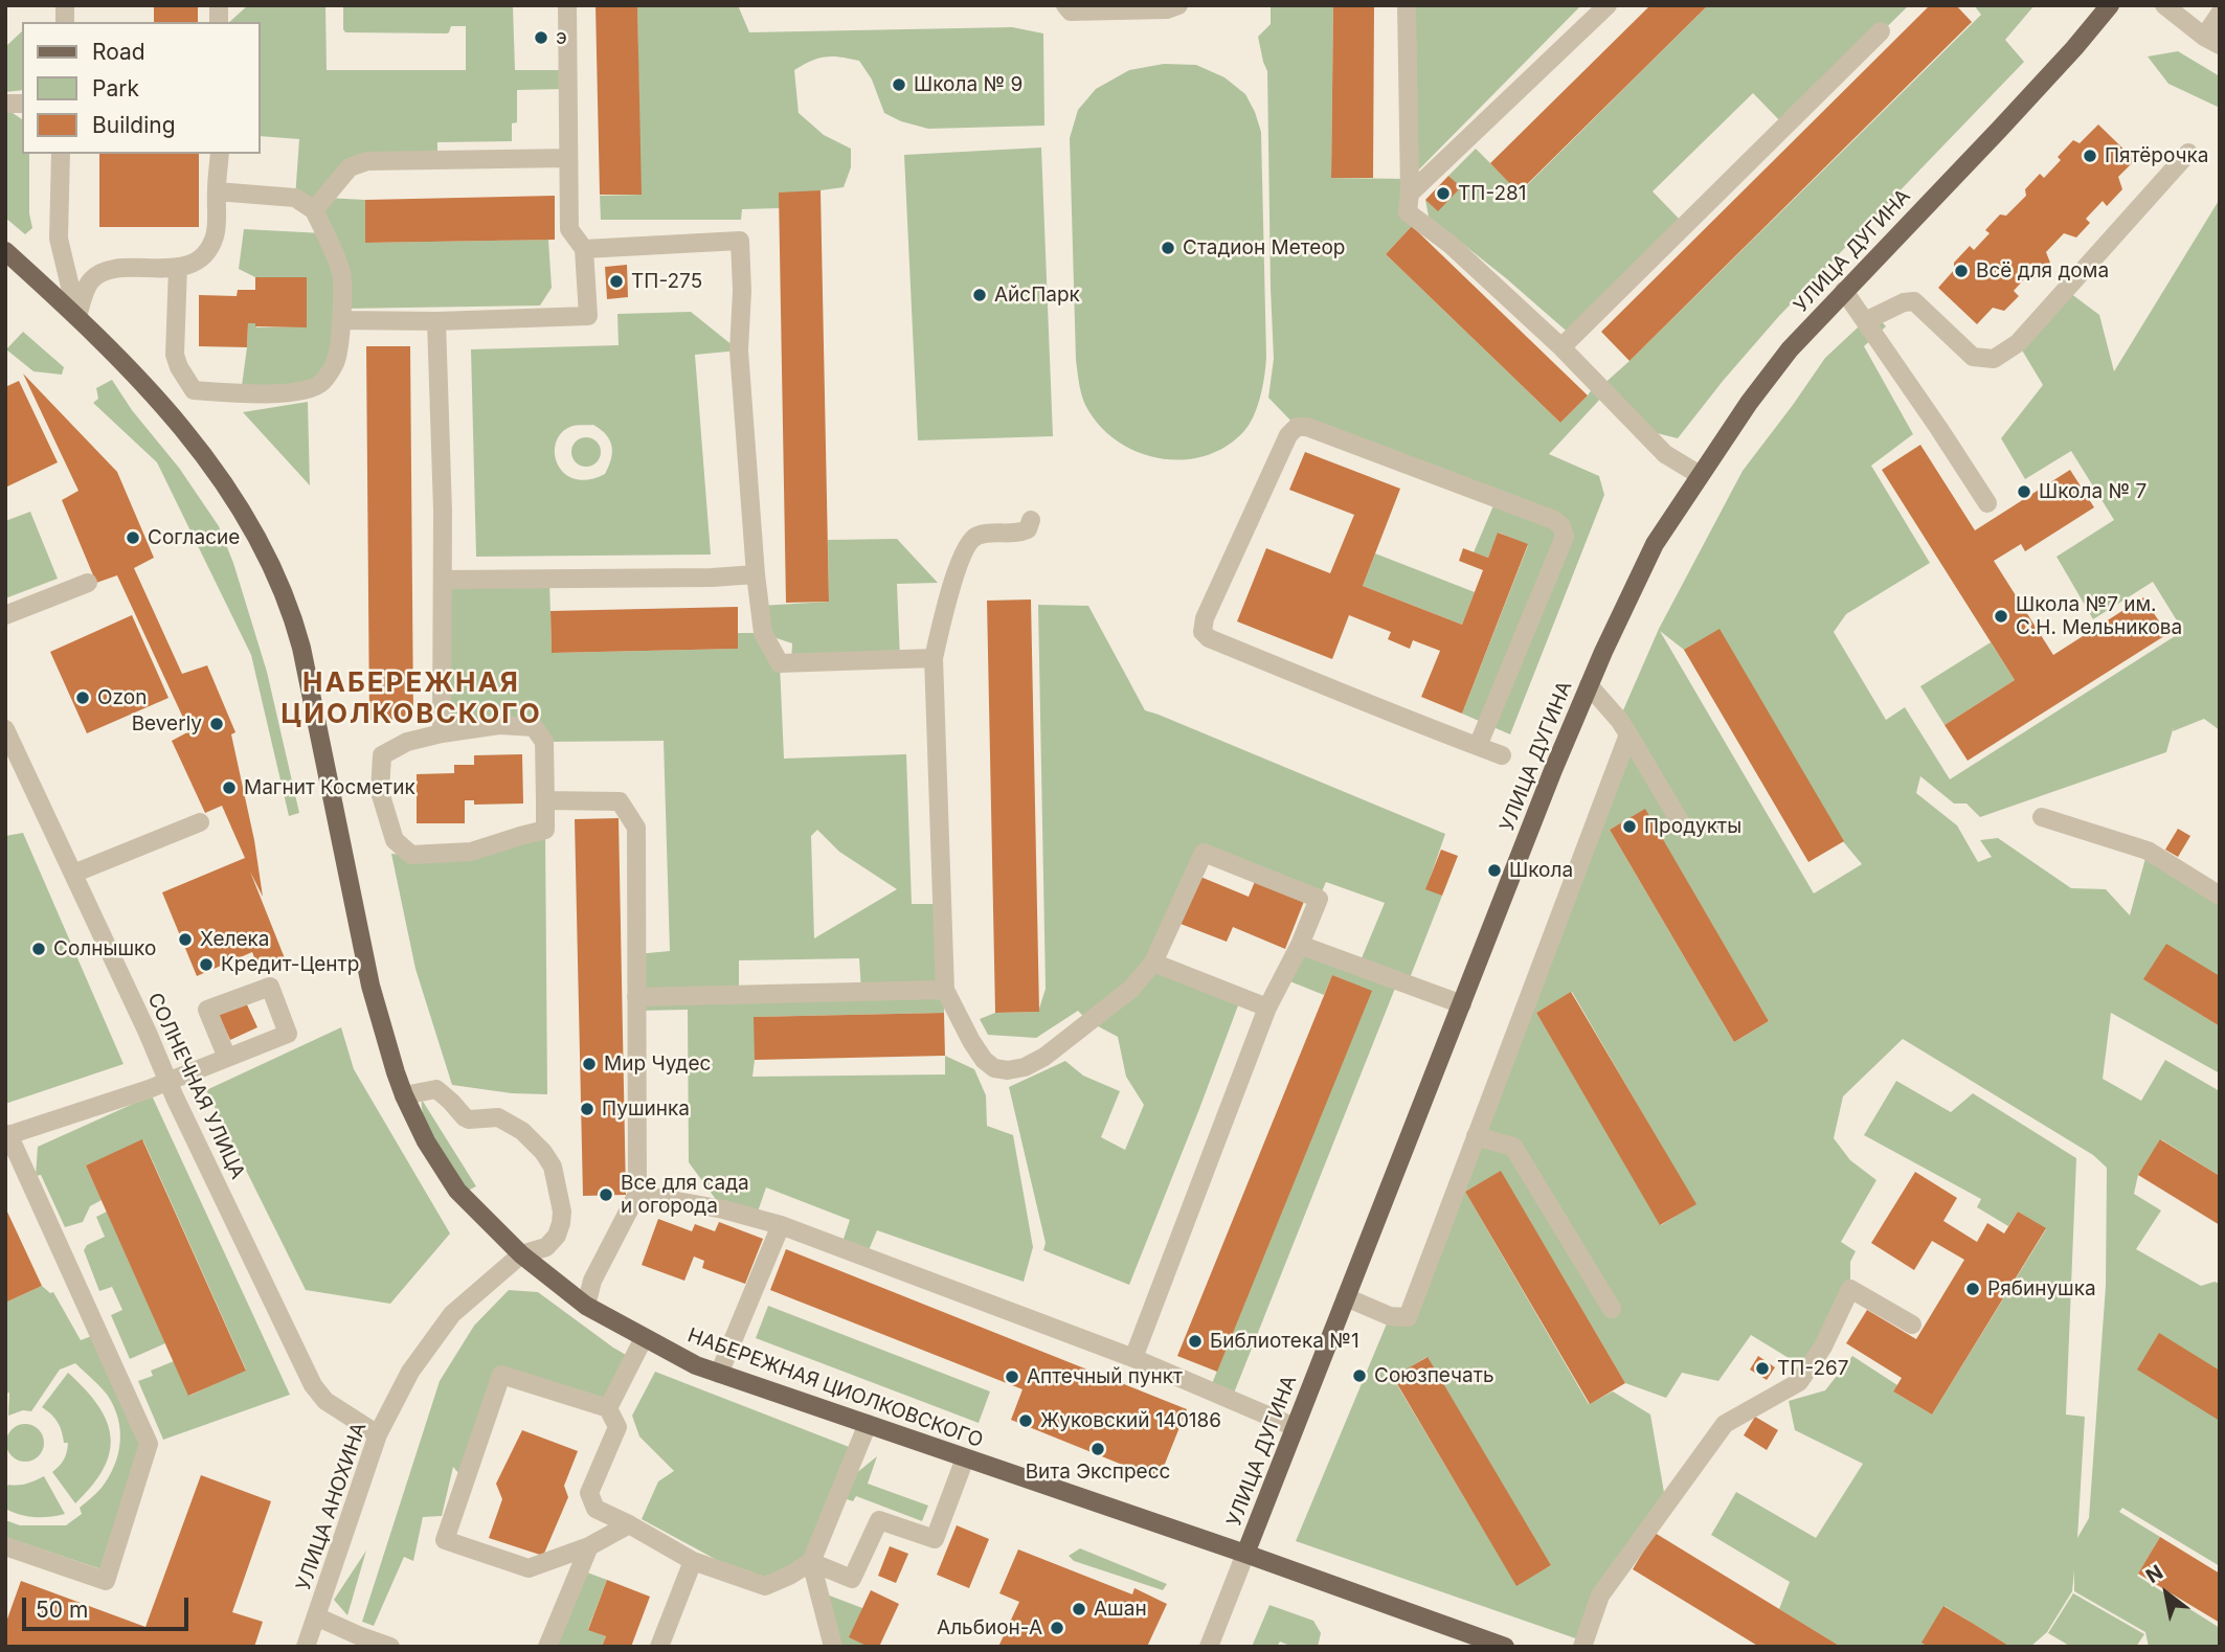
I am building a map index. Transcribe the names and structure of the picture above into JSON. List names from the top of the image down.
{
  "streets": {
    "main road": ["УЛИЦА ДУГИНА", "НАБЕРЕЖНАЯ ЦИОЛКОВСКОГО"],
    "street": ["СОЛНЕЧНАЯ УЛИЦА", "УЛИЦА АНОХИНА"]
  },
  "crossings": [
    ["УЛИЦА ДУГИНА", "НАБЕРЕЖНАЯ ЦИОЛКОВСКОГО"],
    ["СОЛНЕЧНАЯ УЛИЦА", "УЛИЦА АНОХИНА"],
    ["НАБЕРЕЖНАЯ ЦИОЛКОВСКОГО", "УЛИЦА АНОХИНА"]
  ],
  "districts": ["НАБЕРЕЖНАЯ ЦИОЛКОВСКОГО"],
  "places": [
    "э",
    "Школа № 9",
    "Пятёрочка",
    "ТП-281",
    "Стадион Метеор",
    "Всё для дома",
    "ТП-275",
    "АйсПарк",
    "Школа № 7",
    "Согласие",
    "Школа №7 им. С.Н. Мельникова",
    "Ozon",
    "Beverly",
    "Магнит Косметик",
    "Продукты",
    "Школа",
    "Хелека",
    "Солнышко",
    "Кредит-Центр",
    "Мир Чудес",
    "Пушинка",
    "Все для сада и огорода",
    "Рябинушка",
    "Библиотека №1",
    "ТП-267",
    "Союзпечать",
    "Аптечный пункт",
    "Жуковский 140186",
    "Вита Экспресс",
    "Ашан",
    "Альбион-А"
  ],
  "legend": ["Road", "Park", "Building"],
  "scale_bar": "50 m",
  "north": "top left"
}
